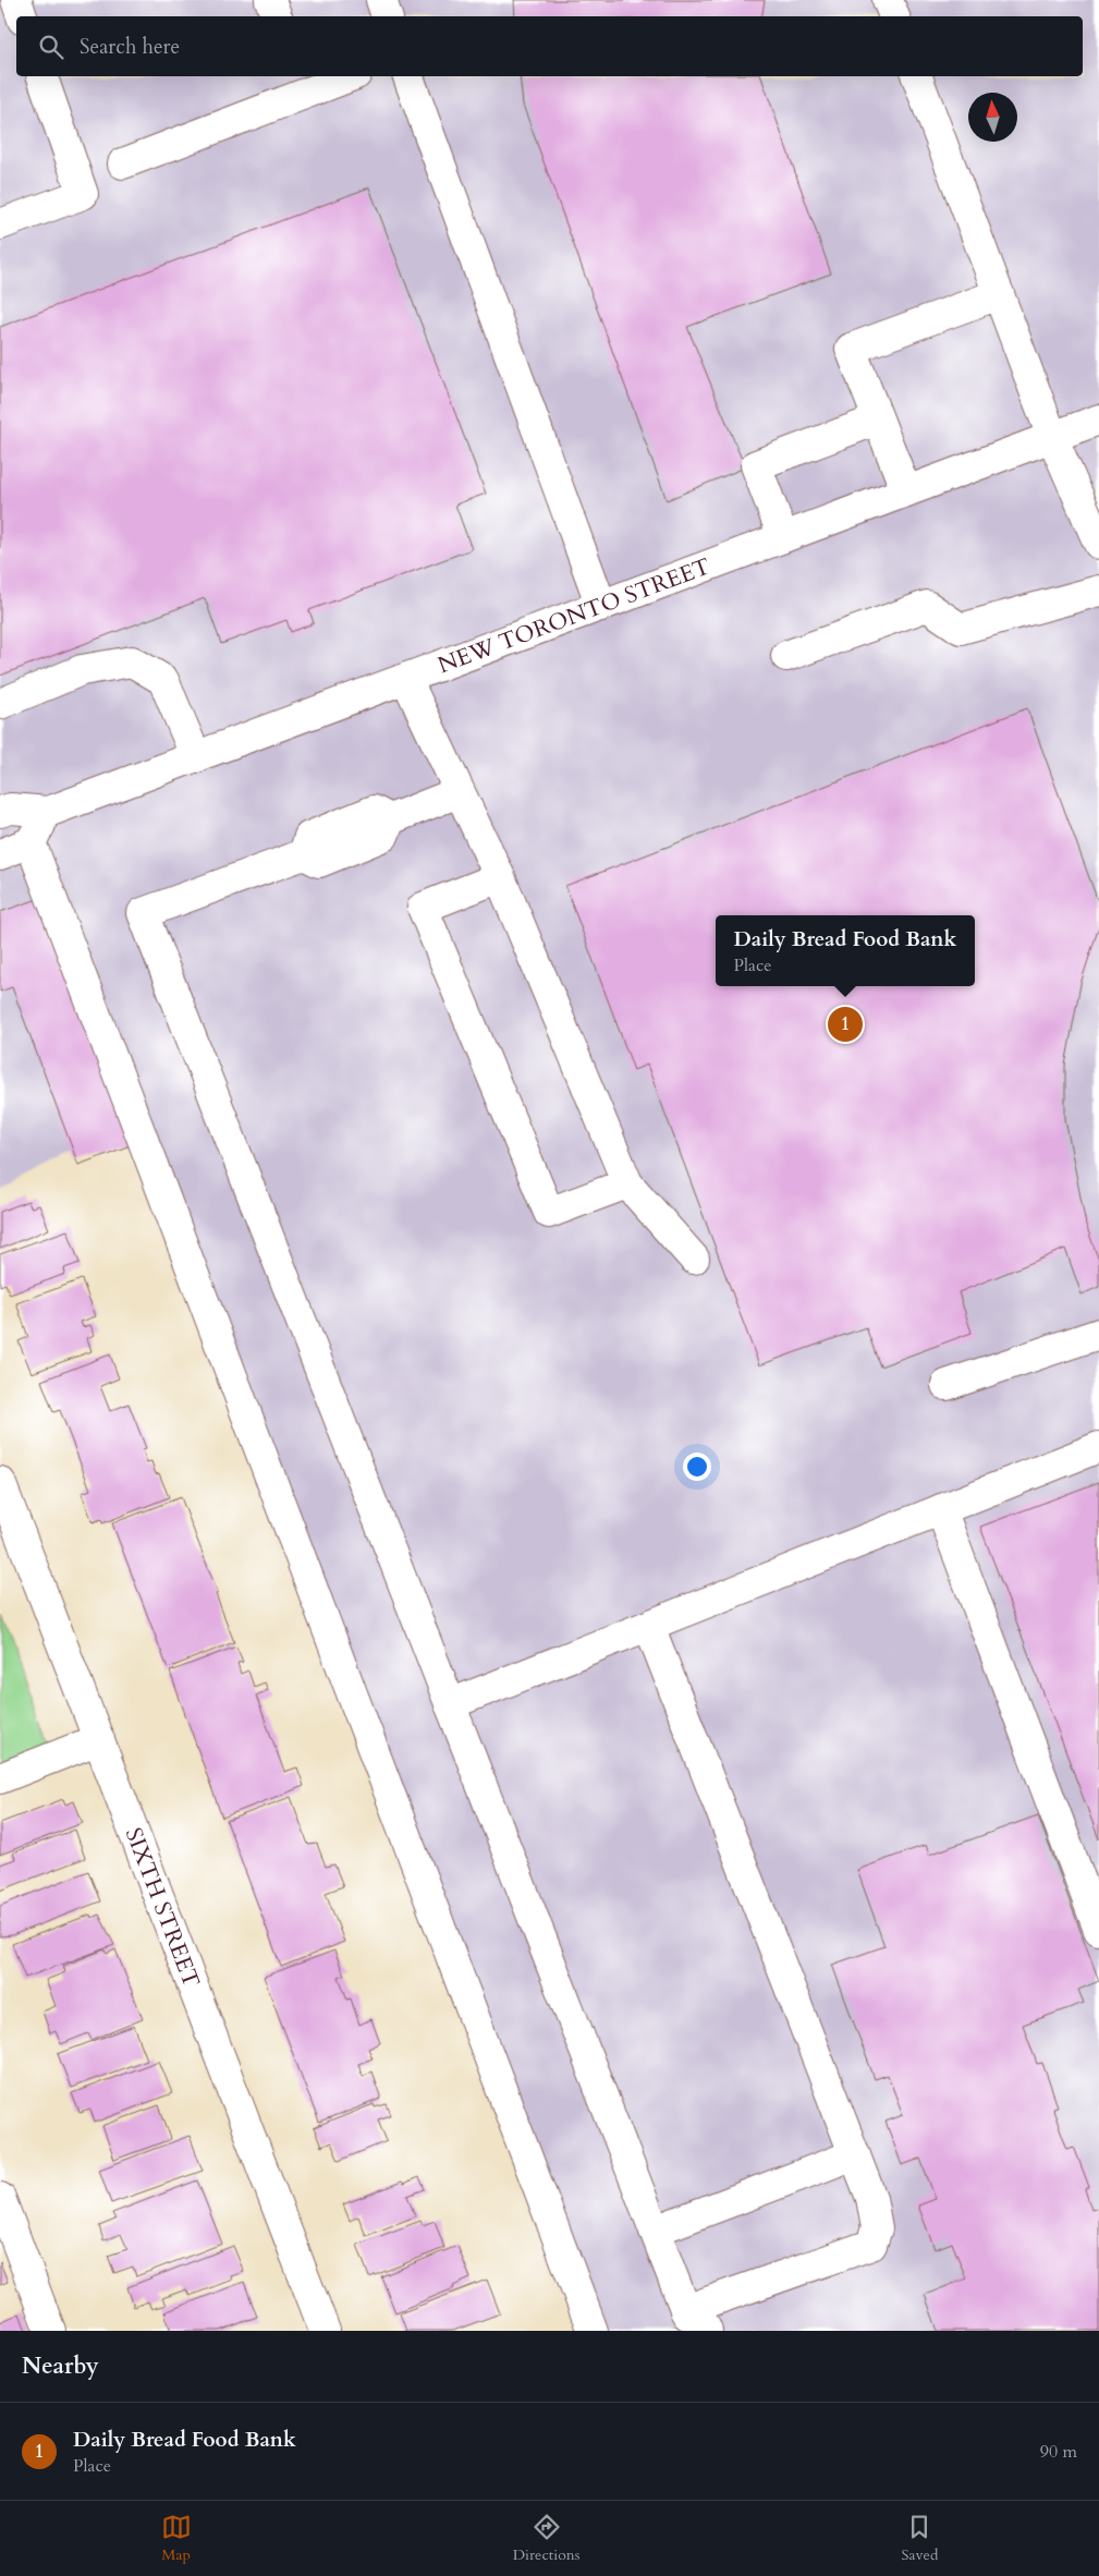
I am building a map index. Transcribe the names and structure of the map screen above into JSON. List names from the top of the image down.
{
  "streets": {
    "street": ["NEW TORONTO STREET", "SIXTH STREET"]
  },
  "north": "top",
  "page": {
    "search": "Search here",
    "popup": ["Daily Bread Food Bank", "Place"],
    "pins": "1",
    "heading": "Nearby",
    "list": [
      {
        "mark": "1",
        "name": "Daily Bread Food Bank",
        "note": "Place",
        "value": "90 m"
      }
    ],
    "nav": ["Map", "Directions", "Saved"]
  }
}
